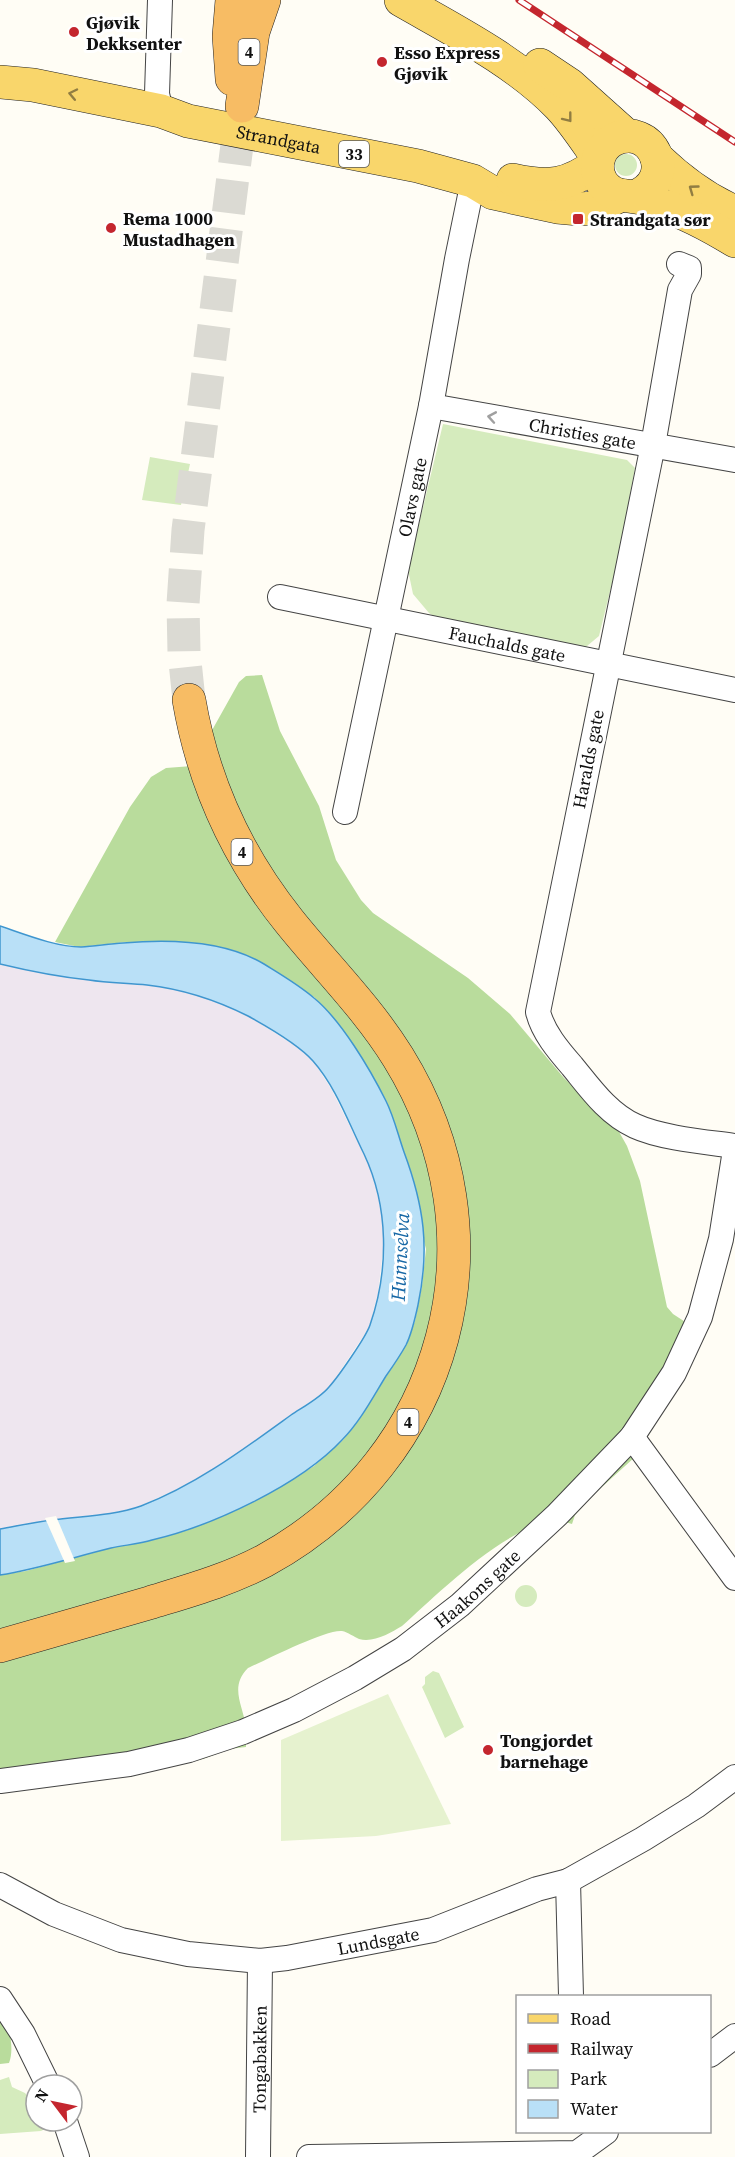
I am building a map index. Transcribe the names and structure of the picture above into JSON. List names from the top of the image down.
{
  "streets": {
    "highway": ["4"],
    "main road": ["Strandgata", "33"],
    "street": [
      "Christies gate",
      "Olavs gate",
      "Fauchalds gate",
      "Haralds gate",
      "Haakons gate",
      "Lundsgate",
      "Tongabakken"
    ]
  },
  "crossings": [
    ["Strandgata", "33"],
    ["Strandgata", "Olavs gate"],
    ["Christies gate", "Olavs gate"],
    ["Christies gate", "Haralds gate"],
    ["Olavs gate", "Fauchalds gate"],
    ["Fauchalds gate", "Haralds gate"],
    ["Haralds gate", "Haakons gate"],
    ["Lundsgate", "Tongabakken"]
  ],
  "one_way": ["Christies gate"],
  "water": ["Hunnselva"],
  "places": {
    "other": [
      "Gjøvik Dekksenter",
      "Esso Express Gjøvik",
      "Rema 1000 Mustadhagen",
      "Tongjordet barnehage"
    ],
    "transit": ["Strandgata sør"]
  },
  "legend": [
    "Road",
    "Railway",
    "Park",
    "Water"
  ],
  "north": "top left"
}
